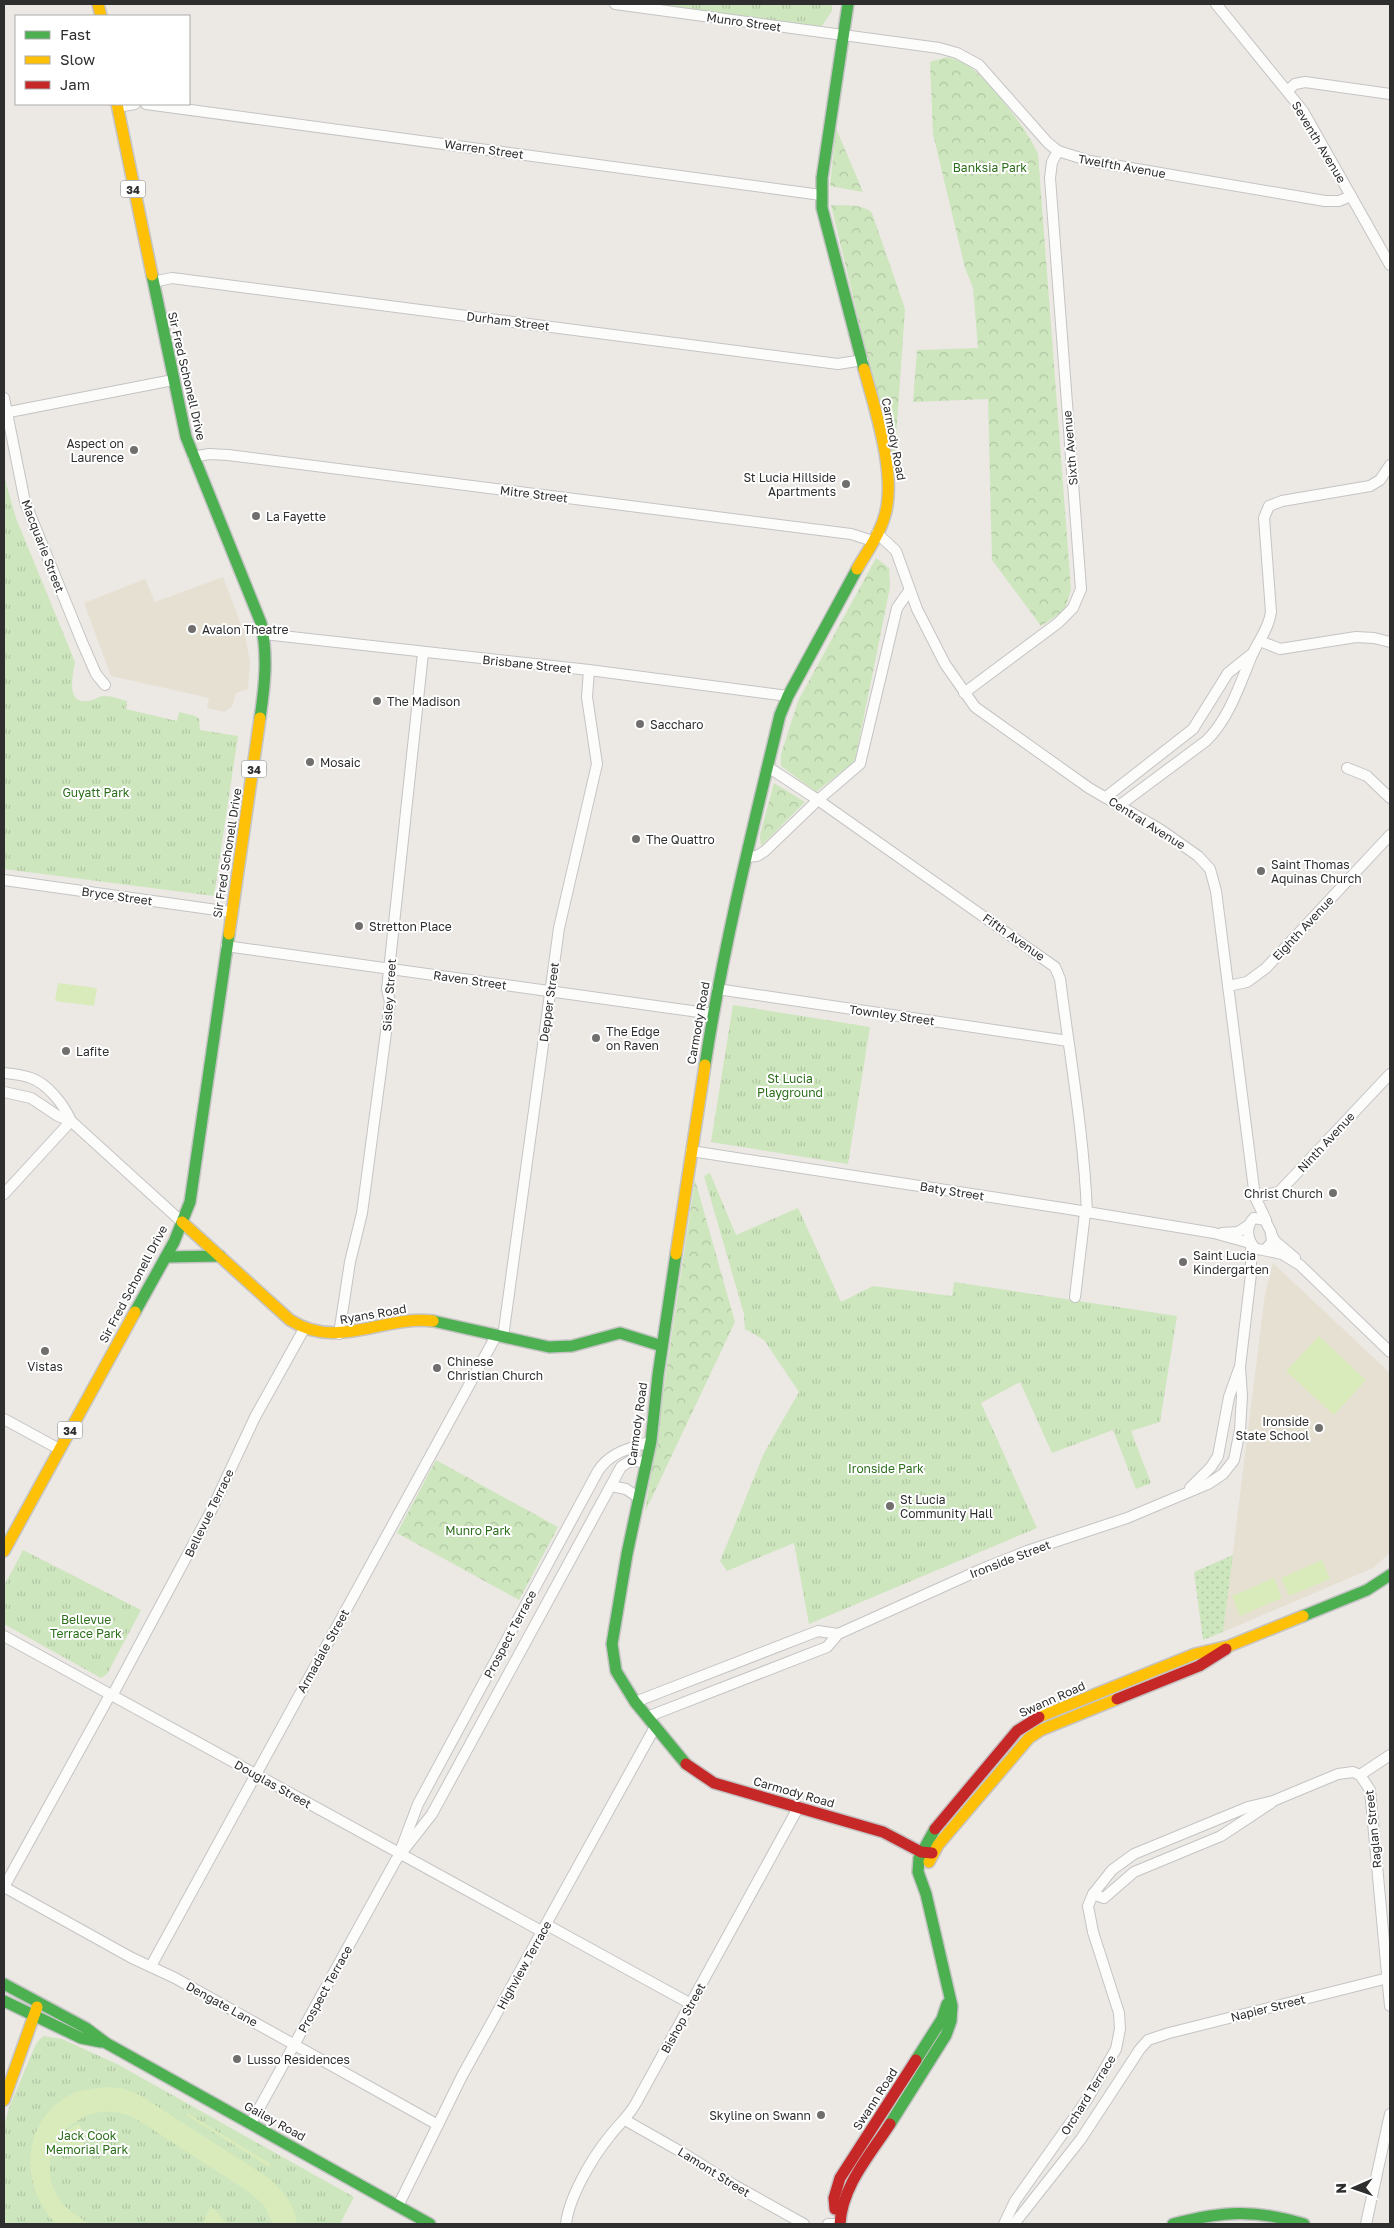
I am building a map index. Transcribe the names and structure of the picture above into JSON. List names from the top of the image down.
{
  "streets": {
    "main road": [
      "34",
      "Sir Fred Schonell Drive",
      "Carmody Road",
      "Ryans Road",
      "Swann Road",
      "Gailey Road"
    ],
    "street": [
      "Munro Street",
      "Seventh Avenue",
      "Warren Street",
      "Twelfth Avenue",
      "Durham Street",
      "Sixth Avenue",
      "Mitre Street",
      "Macquarie Street",
      "Brisbane Street",
      "Central Avenue",
      "Bryce Street",
      "Eighth Avenue",
      "Fifth Avenue",
      "Raven Street",
      "Sisley Street",
      "Depper Street",
      "Townley Street",
      "Ninth Avenue",
      "Baty Street",
      "Bellevue Terrace",
      "Ironside Street",
      "Prospect Terrace",
      "Armadale Street",
      "Douglas Street",
      "Raglan Street",
      "Highview Terrace",
      "Dengate Lane",
      "Napier Street",
      "Bishop Street",
      "Orchard Terrace",
      "Lamont Street"
    ]
  },
  "crossings": [
    ["Munro Street", "Twelfth Avenue"],
    ["Munro Street", "Carmody Road"],
    ["Seventh Avenue", "Twelfth Avenue"],
    ["Warren Street", "Carmody Road"],
    ["Twelfth Avenue", "Carmody Road"],
    ["Twelfth Avenue", "Sixth Avenue"],
    ["Durham Street", "Sir Fred Schonell Drive"],
    ["Durham Street", "Carmody Road"],
    ["Sir Fred Schonell Drive", "Mitre Street"],
    ["Sir Fred Schonell Drive", "Brisbane Street"],
    ["Sir Fred Schonell Drive", "Bryce Street"],
    ["Sir Fred Schonell Drive", "Raven Street"],
    ["Sir Fred Schonell Drive", "Ryans Road"],
    ["Carmody Road", "Mitre Street"],
    ["Carmody Road", "Brisbane Street"],
    ["Carmody Road", "Central Avenue"],
    ["Carmody Road", "Fifth Avenue"],
    ["Carmody Road", "Raven Street"],
    ["Carmody Road", "Townley Street"],
    ["Carmody Road", "Baty Street"],
    ["Carmody Road", "Ryans Road"],
    ["Carmody Road", "Ironside Street"],
    ["Carmody Road", "Prospect Terrace"],
    ["Carmody Road", "Swann Road"],
    ["Carmody Road", "Highview Terrace"],
    ["Carmody Road", "Bishop Street"],
    ["Sixth Avenue", "Central Avenue"],
    ["Mitre Street", "Central Avenue"],
    ["Brisbane Street", "Sisley Street"],
    ["Brisbane Street", "Depper Street"],
    ["Central Avenue", "Eighth Avenue"],
    ["Central Avenue", "Ninth Avenue"],
    ["Central Avenue", "Baty Street"],
    ["Central Avenue", "Ironside Street"],
    ["Fifth Avenue", "Townley Street"],
    ["Fifth Avenue", "Baty Street"],
    ["Raven Street", "Sisley Street"],
    ["Raven Street", "Depper Street"],
    ["Sisley Street", "Ryans Road"],
    ["Depper Street", "Ryans Road"],
    ["Depper Street", "Armadale Street"],
    ["Baty Street", "Ironside Street"],
    ["Ryans Road", "Bellevue Terrace"],
    ["Ryans Road", "Armadale Street"],
    ["Bellevue Terrace", "Douglas Street"],
    ["Bellevue Terrace", "Dengate Lane"],
    ["Prospect Terrace", "Douglas Street"],
    ["Prospect Terrace", "Dengate Lane"],
    ["Prospect Terrace", "Gailey Road"],
    ["Armadale Street", "Douglas Street"],
    ["Armadale Street", "Dengate Lane"],
    ["Douglas Street", "Highview Terrace"],
    ["Douglas Street", "Bishop Street"],
    ["Raglan Street", "Napier Street"],
    ["Highview Terrace", "Dengate Lane"],
    ["Highview Terrace", "Gailey Road"],
    ["Napier Street", "Orchard Terrace"],
    ["Bishop Street", "Lamont Street"]
  ],
  "parks": [
    "Banksia Park",
    "Guyatt Park",
    "St Lucia Playground",
    "Ironside Park",
    "Munro Park",
    "Bellevue Terrace Park",
    "Jack Cook Memorial Park"
  ],
  "places": [
    "Aspect on Laurence",
    "St Lucia Hillside Apartments",
    "La Fayette",
    "Avalon Theatre",
    "The Madison",
    "Saccharo",
    "Mosaic",
    "The Quattro",
    "Saint Thomas Aquinas Church",
    "Stretton Place",
    "The Edge on Raven",
    "Lafite",
    "Christ Church",
    "Saint Lucia Kindergarten",
    "Vistas",
    "Chinese Christian Church",
    "Ironside State School",
    "St Lucia Community Hall",
    "Lusso Residences",
    "Skyline on Swann"
  ],
  "legend": ["Fast", "Slow", "Jam"],
  "north": "left"
}
